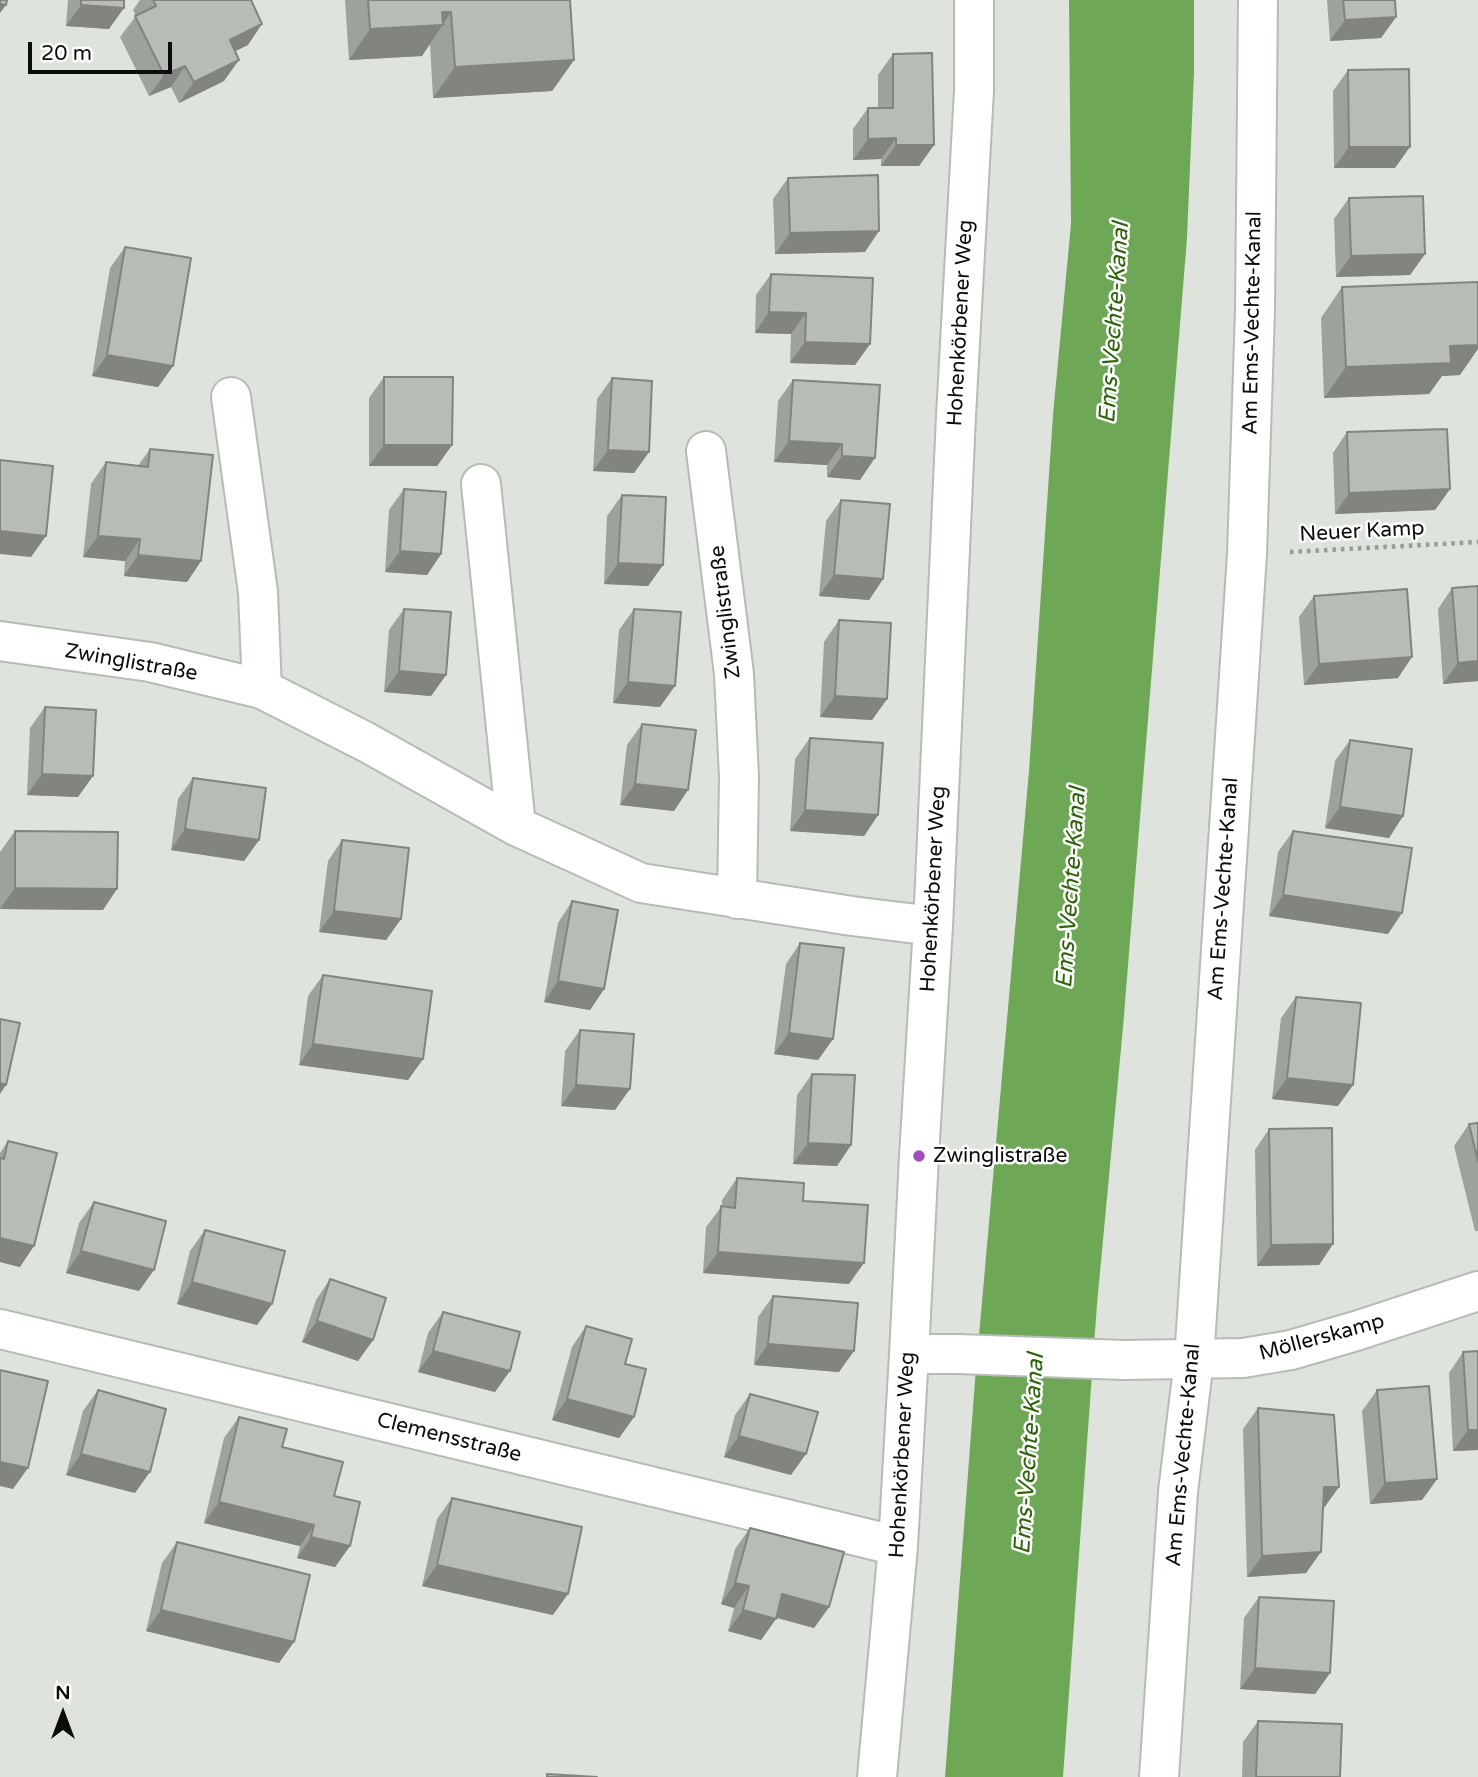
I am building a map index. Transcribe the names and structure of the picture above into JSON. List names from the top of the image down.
{
  "streets": {
    "street": [
      "Hohenkörbener Weg",
      "Am Ems-Vechte-Kanal",
      "Zwinglistraße",
      "Möllerskamp",
      "Clemensstraße"
    ],
    "path": ["Neuer Kamp"]
  },
  "crossings": [
    ["Hohenkörbener Weg", "Zwinglistraße"],
    ["Hohenkörbener Weg", "Möllerskamp"],
    ["Hohenkörbener Weg", "Clemensstraße"],
    ["Am Ems-Vechte-Kanal", "Neuer Kamp"],
    ["Am Ems-Vechte-Kanal", "Möllerskamp"]
  ],
  "water": ["Ems-Vechte-Kanal"],
  "places": ["Zwinglistraße"],
  "scale_bar": "20 m",
  "north": "top"
}
